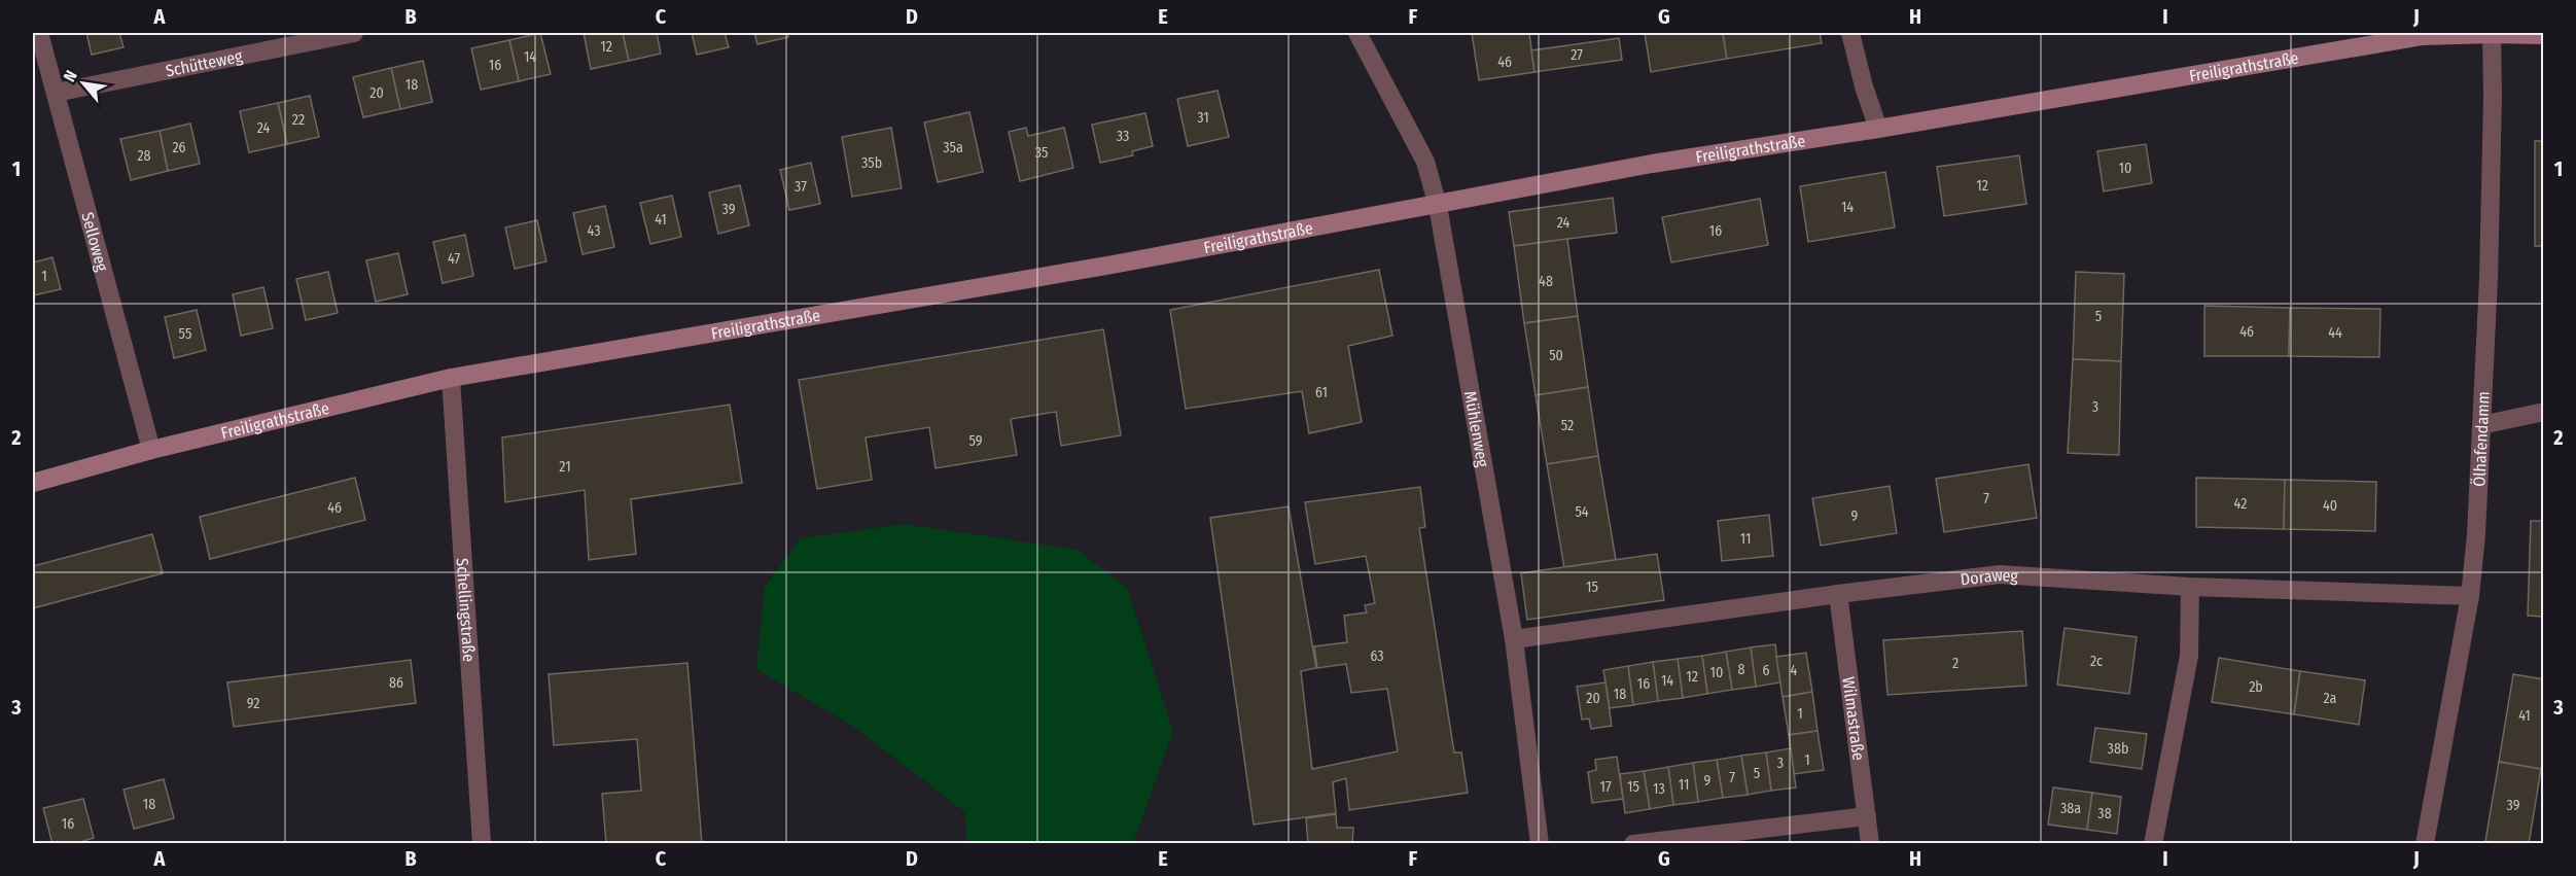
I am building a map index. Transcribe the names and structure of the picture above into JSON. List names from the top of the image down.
{
  "streets": {
    "street": [
      "Schütteweg",
      "Freiligrathstraße",
      "Selloweg",
      "Mühlenweg",
      "Ölhafendamm",
      "Doraweg",
      "Schellingstraße",
      "Wilmastraße"
    ]
  },
  "crossings": [
    ["Schütteweg", "Selloweg"],
    ["Freiligrathstraße", "Selloweg"],
    ["Freiligrathstraße", "Mühlenweg"],
    ["Freiligrathstraße", "Ölhafendamm"],
    ["Freiligrathstraße", "Schellingstraße"],
    ["Mühlenweg", "Doraweg"],
    ["Ölhafendamm", "Doraweg"],
    ["Doraweg", "Wilmastraße"]
  ],
  "house_numbers": [
    "12",
    "27",
    "14",
    "46",
    "16",
    "18",
    "20",
    "31",
    "22",
    "24",
    "33",
    "26",
    "35a",
    "35",
    "28",
    "35b",
    "10",
    "12",
    "37",
    "14",
    "39",
    "41",
    "24",
    "43",
    "16",
    "47",
    "1",
    "48",
    "5",
    "46",
    "44",
    "55",
    "50",
    "61",
    "3",
    "52",
    "59",
    "21",
    "7",
    "42",
    "40",
    "46",
    "54",
    "9",
    "11",
    "15",
    "63",
    "2c",
    "2",
    "8",
    "6",
    "4",
    "10",
    "12",
    "14",
    "86",
    "16",
    "2b",
    "18",
    "20",
    "2a",
    "92",
    "1",
    "41",
    "38b",
    "1",
    "3",
    "5",
    "7",
    "9",
    "11",
    "17",
    "15",
    "13",
    "18",
    "39",
    "38a",
    "38",
    "16"
  ],
  "north": "top left",
  "grid": {
    "columns": [
      "A",
      "B",
      "C",
      "D",
      "E",
      "F",
      "G",
      "H",
      "I",
      "J"
    ],
    "rows": ["1", "2", "3"]
  }
}
